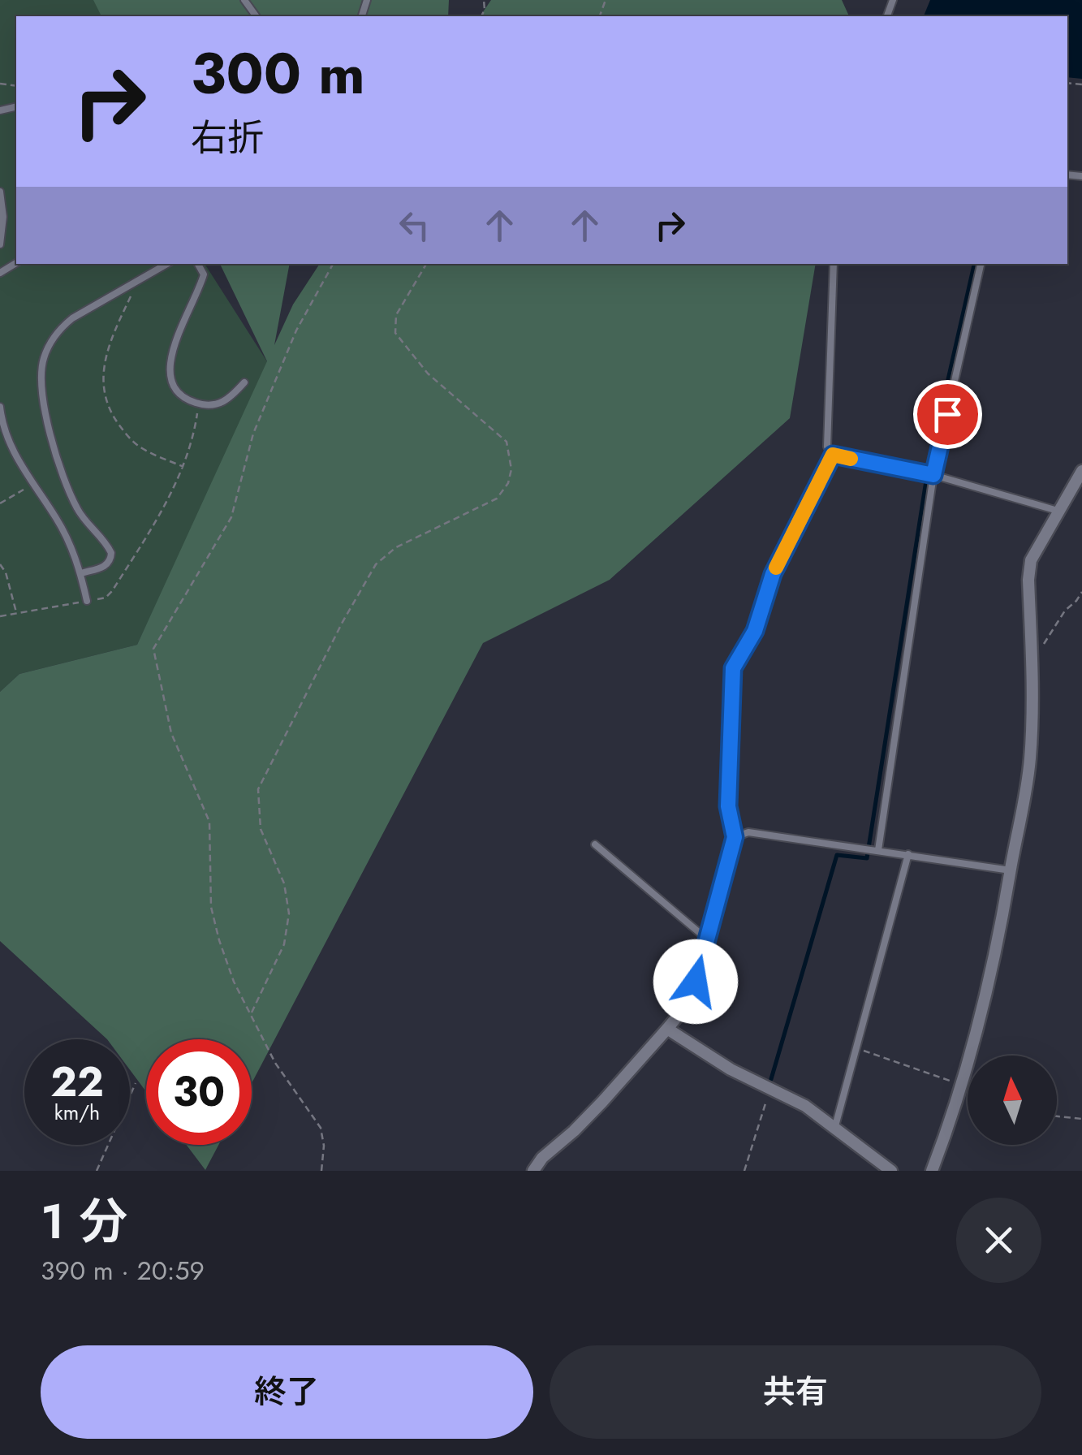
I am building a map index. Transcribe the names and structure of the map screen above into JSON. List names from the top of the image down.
{
  "north": "top",
  "page": {
    "turn": ["300 m", "右折"],
    "speed": "22 km/h",
    "limit": "30",
    "heading": ["1 分", "390 m · 20:59"],
    "buttons": ["終了", "共有"]
  }
}
